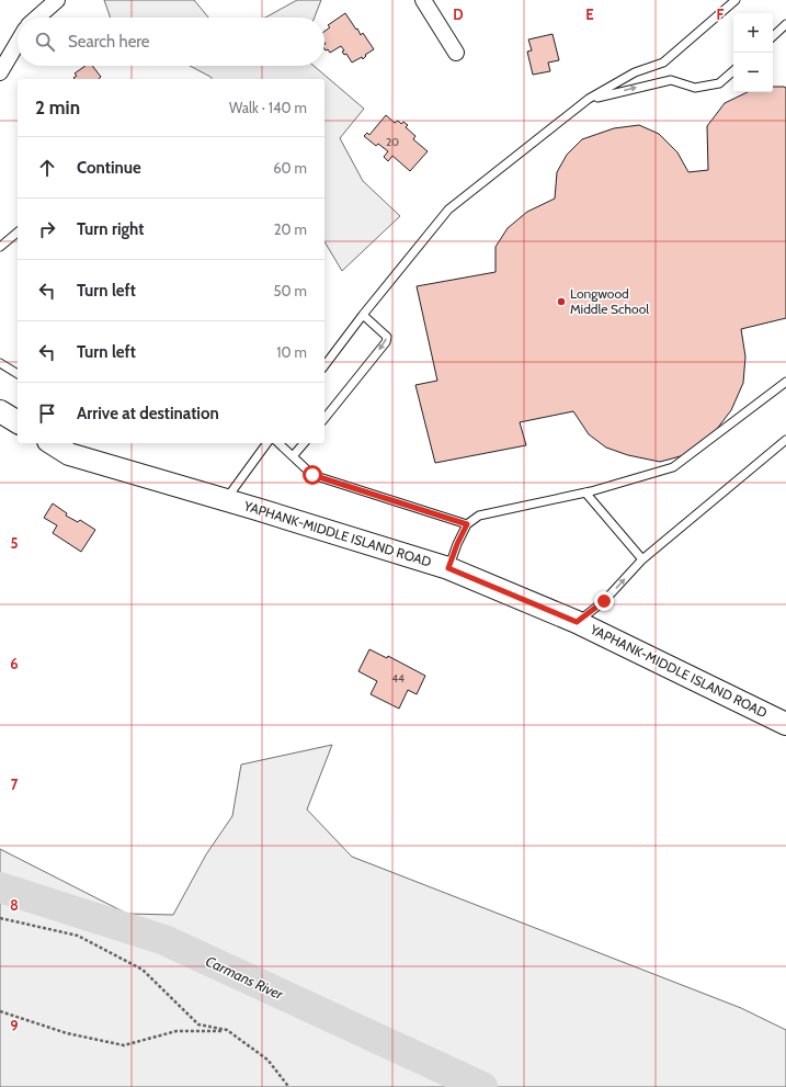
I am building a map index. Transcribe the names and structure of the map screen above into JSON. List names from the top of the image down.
{
  "streets": {
    "main road": ["YAPHANK-MIDDLE ISLAND ROAD"]
  },
  "water": ["Carmans River"],
  "places": ["Longwood Middle School"],
  "house_numbers": ["20", "44"],
  "page": {
    "map_buttons": ["+", "−"],
    "search": "Search here",
    "heading": ["2 min", "Walk · 140 m"],
    "list": [
      ["Continue", "60 m"],
      ["Turn right", "20 m"],
      ["Turn left", "50 m"],
      ["Turn left", "10 m"],
      "Arrive at destination"
    ]
  },
  "grid": {
    "columns": ["D", "E", "F"],
    "rows": [
      "5",
      "6",
      "7",
      "8",
      "9"
    ]
  }
}
